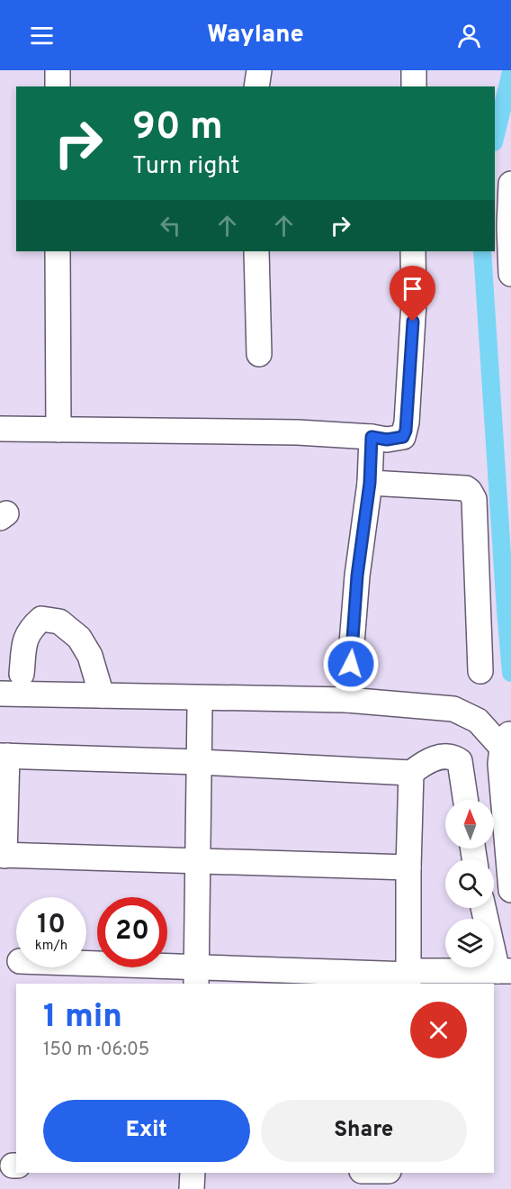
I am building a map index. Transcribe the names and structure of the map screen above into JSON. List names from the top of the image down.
{
  "north": "top",
  "page": {
    "header": "Waylane",
    "turn": ["90 m", "Turn right"],
    "speed": "10 km/h",
    "limit": "20",
    "heading": ["1 min", "150 m · 06:05"],
    "buttons": ["Exit", "Share"]
  }
}
